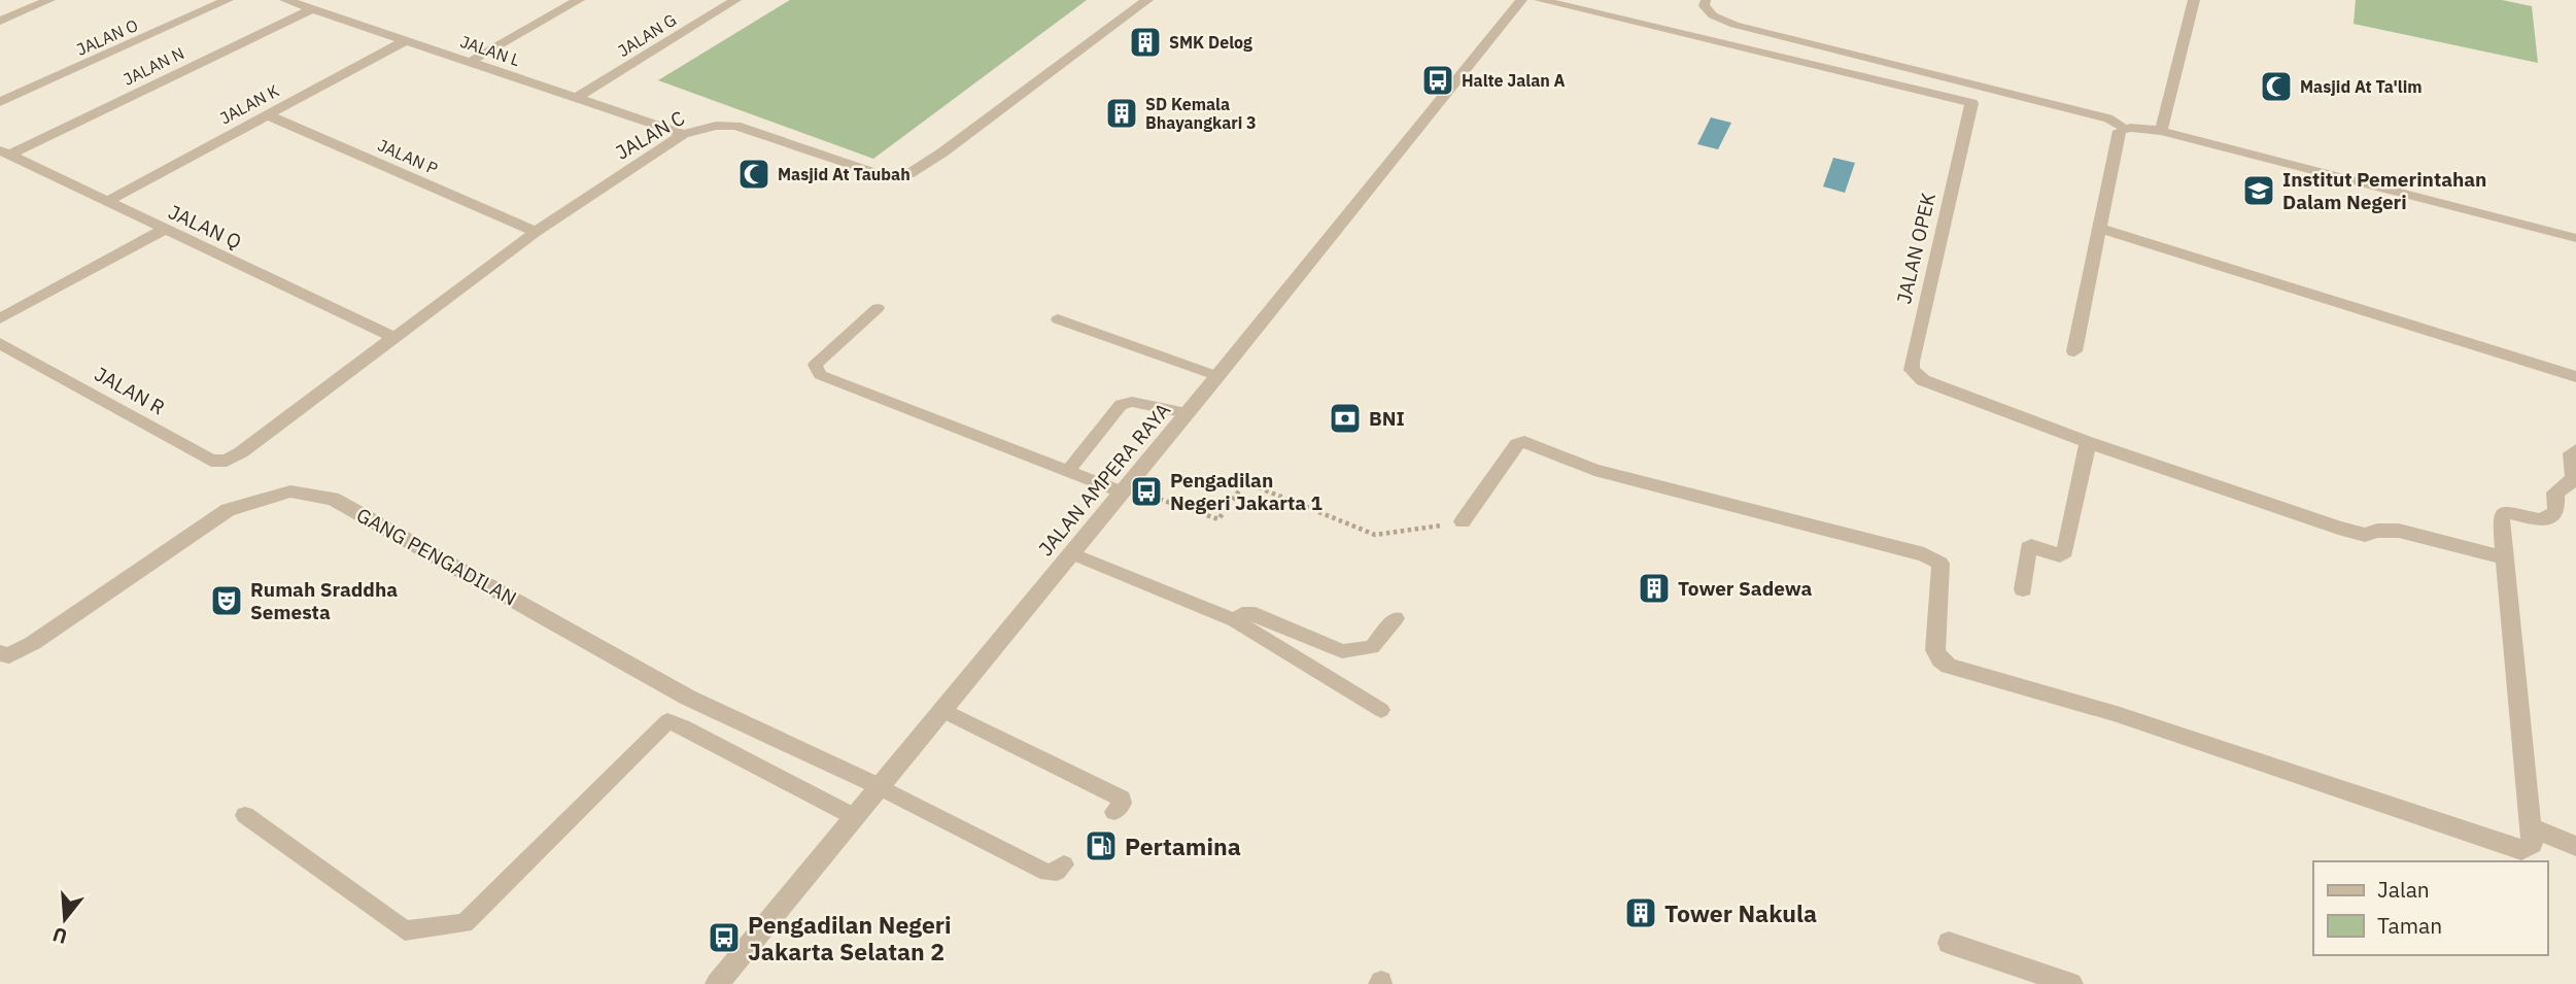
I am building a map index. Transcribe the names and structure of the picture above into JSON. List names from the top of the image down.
{
  "streets": {
    "street": [
      "JALAN G",
      "JALAN O",
      "JALAN L",
      "JALAN N",
      "JALAN K",
      "JALAN C",
      "JALAN P",
      "JALAN Q",
      "JALAN OPEK",
      "JALAN R",
      "JALAN AMPERA RAYA",
      "GANG PENGADILAN"
    ]
  },
  "crossings": [
    ["JALAN G", "JALAN L"],
    ["JALAN L", "JALAN N"],
    ["JALAN L", "JALAN K"],
    ["JALAN L", "JALAN C"],
    ["JALAN N", "JALAN Q"],
    ["JALAN K", "JALAN P"],
    ["JALAN K", "JALAN Q"],
    ["JALAN C", "JALAN P"],
    ["JALAN C", "JALAN Q"],
    ["JALAN C", "JALAN R"],
    ["JALAN AMPERA RAYA", "GANG PENGADILAN"]
  ],
  "places": {
    "building": [
      "SMK Delog",
      "SD Kemala Bhayangkari 3",
      "Tower Sadewa",
      "Tower Nakula"
    ],
    "bus stop": ["Halte Jalan A", "Pengadilan Negeri Jakarta 1", "Pengadilan Negeri Jakarta Selatan 2"],
    "mosque": ["Masjid At Ta'lim", "Masjid At Taubah"],
    "school or university": ["Institut Pemerintahan Dalam Negeri"],
    "bank": ["BNI"],
    "theatre": ["Rumah Sraddha Semesta"],
    "fuel station": ["Pertamina"]
  },
  "legend": ["Jalan", "Taman"],
  "north": "bottom"
}
